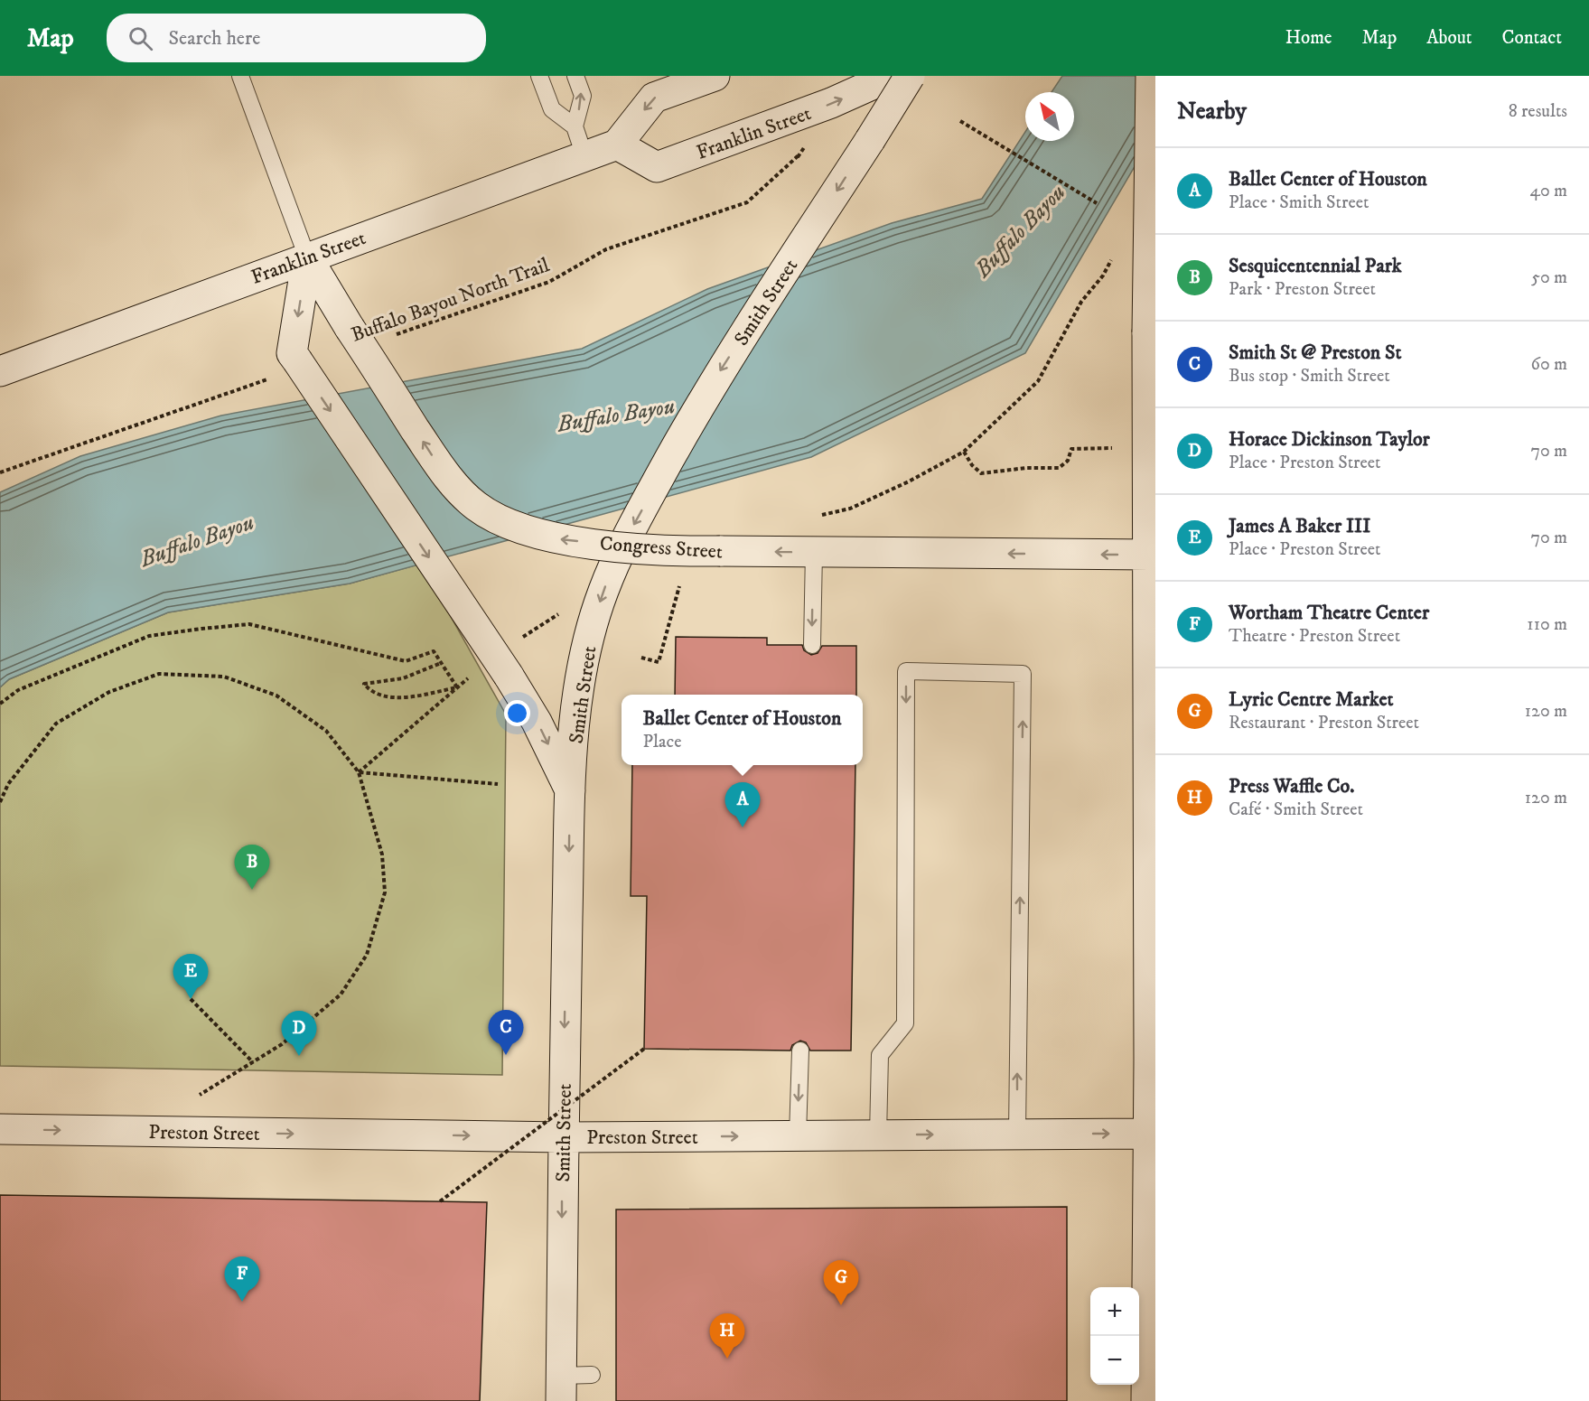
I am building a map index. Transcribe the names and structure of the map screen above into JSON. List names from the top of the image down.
{
  "streets": {
    "main road": [
      "Franklin Street",
      "Smith Street",
      "Congress Street",
      "Preston Street"
    ],
    "path": ["Buffalo Bayou North Trail"]
  },
  "crossings": [
    ["Franklin Street", "Congress Street"],
    ["Smith Street", "Congress Street"],
    ["Smith Street", "Preston Street"]
  ],
  "one_way": ["Smith Street", "Congress Street", "Preston Street"],
  "water": ["Buffalo Bayou"],
  "north": "top left",
  "page": {
    "header": "Map",
    "search": "Search here",
    "nav": [
      "Home",
      "Map",
      "About",
      "Contact"
    ],
    "heading": ["Nearby", "8 results"],
    "list": [
      {
        "mark": "A",
        "name": "Ballet Center of Houston",
        "note": "Place · Smith Street",
        "value": "40 m"
      },
      {
        "mark": "B",
        "name": "Sesquicentennial Park",
        "note": "Park · Preston Street",
        "value": "50 m"
      },
      {
        "mark": "C",
        "name": "Smith St @ Preston St",
        "note": "Bus stop · Smith Street",
        "value": "60 m"
      },
      {
        "mark": "D",
        "name": "Horace Dickinson Taylor",
        "note": "Place · Preston Street",
        "value": "70 m"
      },
      {
        "mark": "E",
        "name": "James A Baker III",
        "note": "Place · Preston Street",
        "value": "70 m"
      },
      {
        "mark": "F",
        "name": "Wortham Theatre Center",
        "note": "Theatre · Preston Street",
        "value": "110 m"
      },
      {
        "mark": "G",
        "name": "Lyric Centre Market",
        "note": "Restaurant · Preston Street",
        "value": "120 m"
      },
      {
        "mark": "H",
        "name": "Press Waffle Co.",
        "note": "Café · Smith Street",
        "value": "120 m"
      }
    ],
    "popup": ["Ballet Center of Houston", "Place"],
    "pins": [
      "A",
      "B",
      "E",
      "C",
      "D",
      "F",
      "G",
      "H"
    ],
    "map_buttons": ["+", "−"]
  }
}
